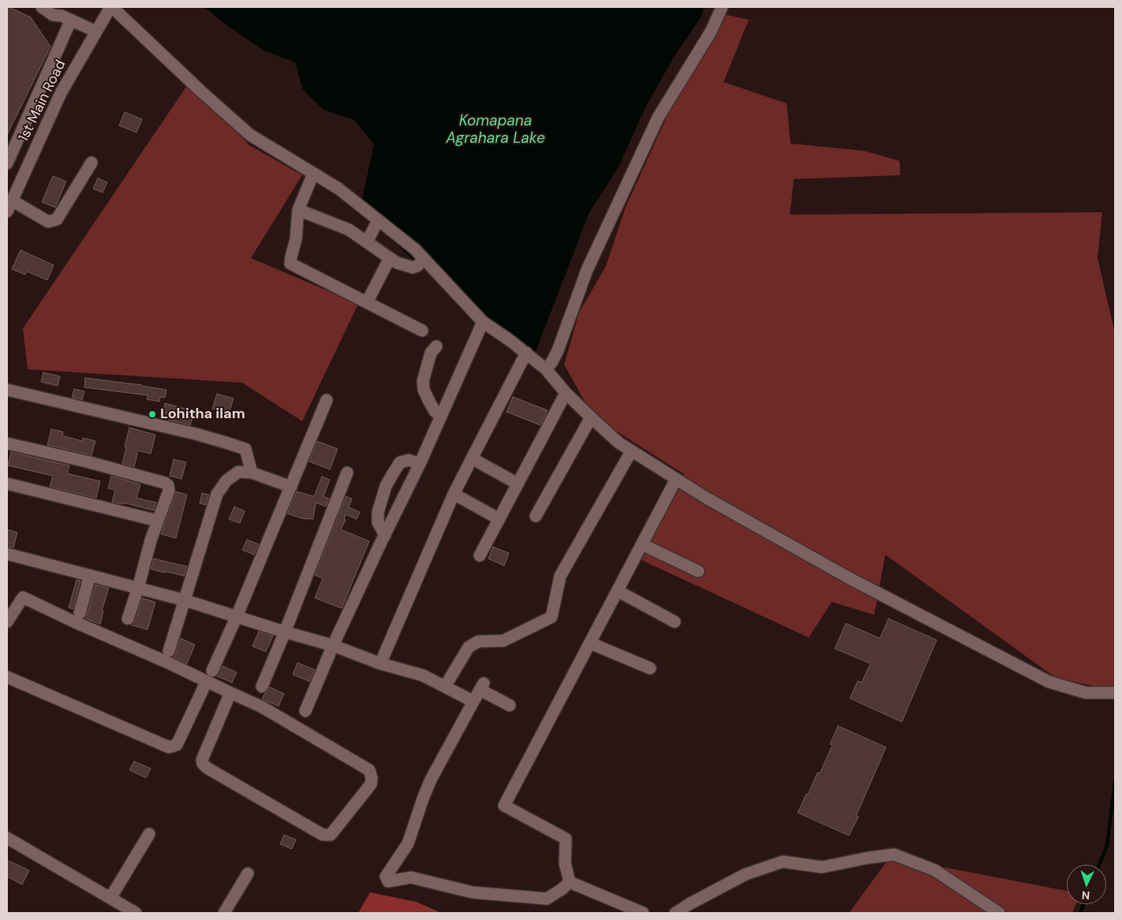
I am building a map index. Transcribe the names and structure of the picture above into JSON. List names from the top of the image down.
{
  "streets": {
    "street": ["1st Main Road"]
  },
  "water": ["Komapana Agrahara Lake"],
  "places": ["Lohitha ilam"],
  "north": "bottom"
}
